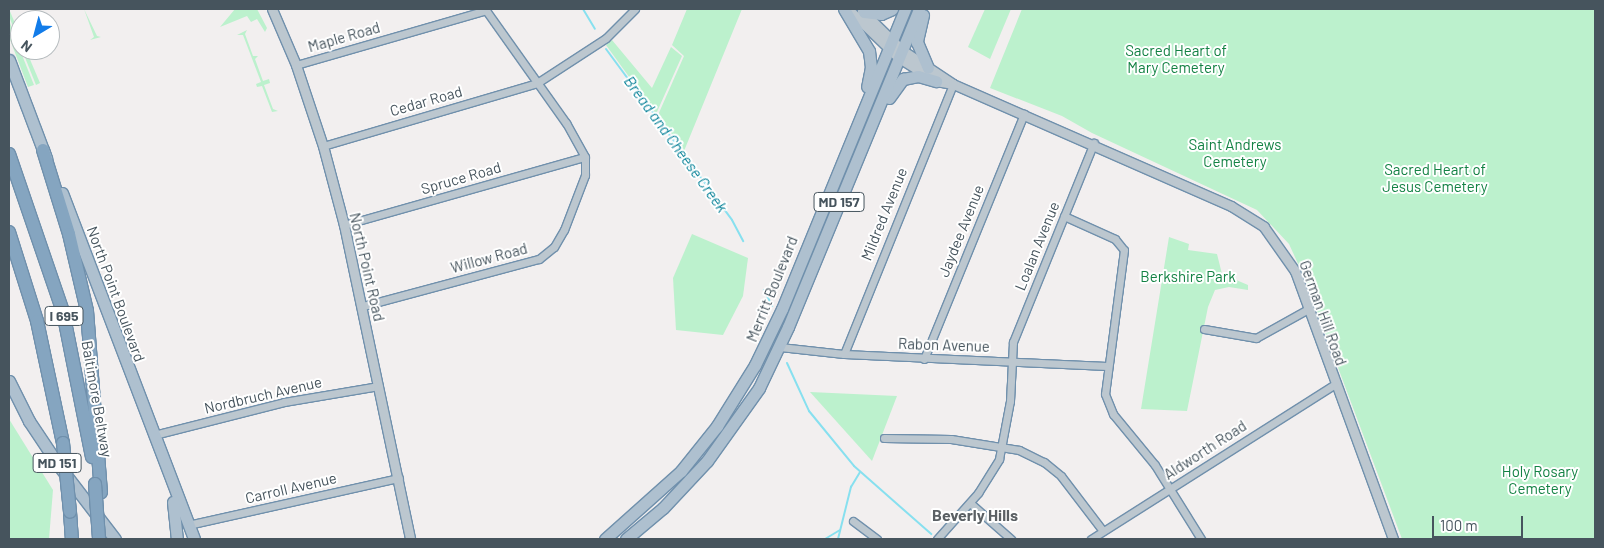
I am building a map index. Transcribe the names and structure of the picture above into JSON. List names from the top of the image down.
{
  "streets": {
    "highway": ["I 695", "Baltimore Beltway"],
    "main road": [
      "MD 157",
      "Merritt Boulevard",
      "North Point Boulevard",
      "MD 151"
    ],
    "street": [
      "Maple Road",
      "Cedar Road",
      "Spruce Road",
      "Mildred Avenue",
      "Jaydee Avenue",
      "Loalan Avenue",
      "Willow Road",
      "North Point Road",
      "German Hill Road",
      "Rabon Avenue",
      "Nordbruch Avenue",
      "Aldworth Road",
      "Carroll Avenue"
    ]
  },
  "crossings": [
    ["Maple Road", "North Point Road"],
    ["Cedar Road", "North Point Road"],
    ["Spruce Road", "Willow Road"],
    ["Spruce Road", "North Point Road"],
    ["Mildred Avenue", "German Hill Road"],
    ["Mildred Avenue", "Rabon Avenue"],
    ["Jaydee Avenue", "German Hill Road"],
    ["Jaydee Avenue", "Rabon Avenue"],
    ["Loalan Avenue", "German Hill Road"],
    ["Loalan Avenue", "Rabon Avenue"],
    ["Willow Road", "North Point Road"],
    ["North Point Road", "Nordbruch Avenue"],
    ["North Point Road", "Carroll Avenue"],
    ["Merritt Boulevard", "German Hill Road"],
    ["Merritt Boulevard", "Rabon Avenue"],
    ["North Point Boulevard", "Nordbruch Avenue"],
    ["North Point Boulevard", "Carroll Avenue"],
    ["German Hill Road", "Aldworth Road"]
  ],
  "districts": ["Beverly Hills"],
  "water": ["Bread and Cheese Creek"],
  "parks": [
    "Sacred Heart of Mary Cemetery",
    "Saint Andrews Cemetery",
    "Sacred Heart of Jesus Cemetery",
    "Berkshire Park",
    "Holy Rosary Cemetery"
  ],
  "scale_bar": "100 m",
  "north": "bottom left"
}
